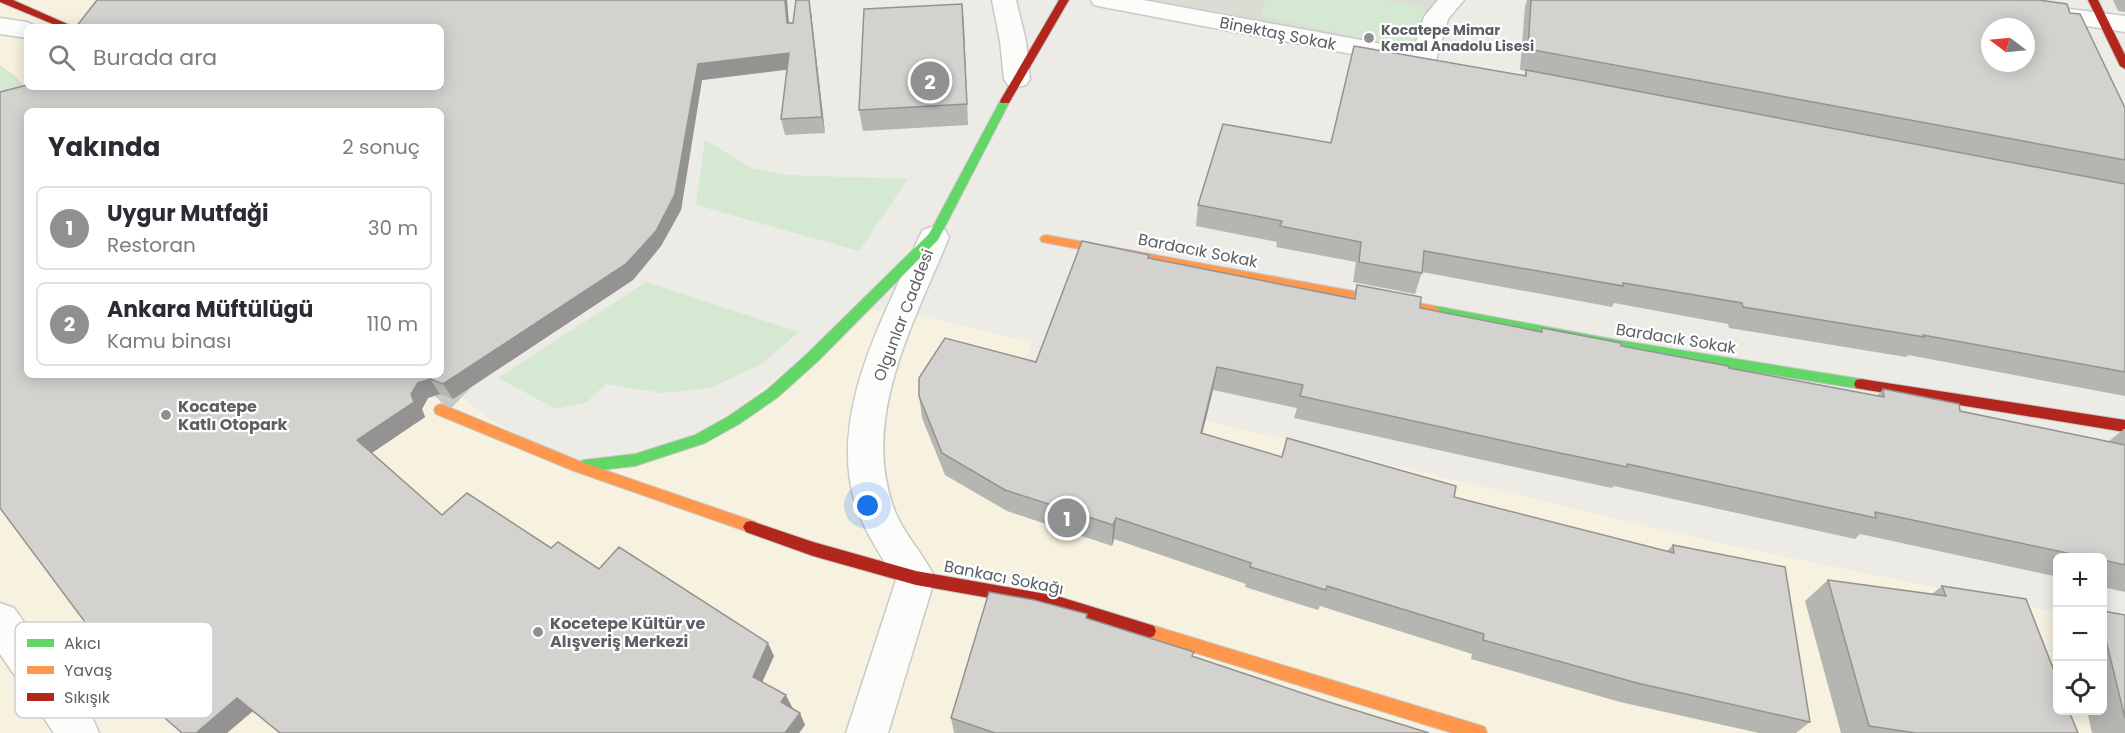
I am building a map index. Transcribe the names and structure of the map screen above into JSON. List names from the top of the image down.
{
  "streets": {
    "street": [
      "Binektaş Sokak",
      "Bardacık Sokak",
      "Olgunlar Caddesi",
      "Bankacı Sokağı"
    ]
  },
  "crossings": [
    ["Olgunlar Caddesi", "Bankacı Sokağı"]
  ],
  "places": ["Kocatepe Mimar Kemal Anadolu Lisesi", "Kocatepe Katlı Otopark", "Kocetepe Kültür ve Alışveriş Merkezi"],
  "legend": ["Akıcı", "Yavaş", "Sıkışık"],
  "north": "left",
  "page": {
    "search": "Burada ara",
    "pins": ["2", "1"],
    "heading": ["Yakında", "2 sonuç"],
    "list": [
      {
        "mark": "1",
        "name": "Uygur Mutfaği",
        "note": "Restoran",
        "value": "30 m"
      },
      {
        "mark": "2",
        "name": "Ankara Müftülügü",
        "note": "Kamu binası",
        "value": "110 m"
      }
    ],
    "map_buttons": ["+", "−"]
  }
}
